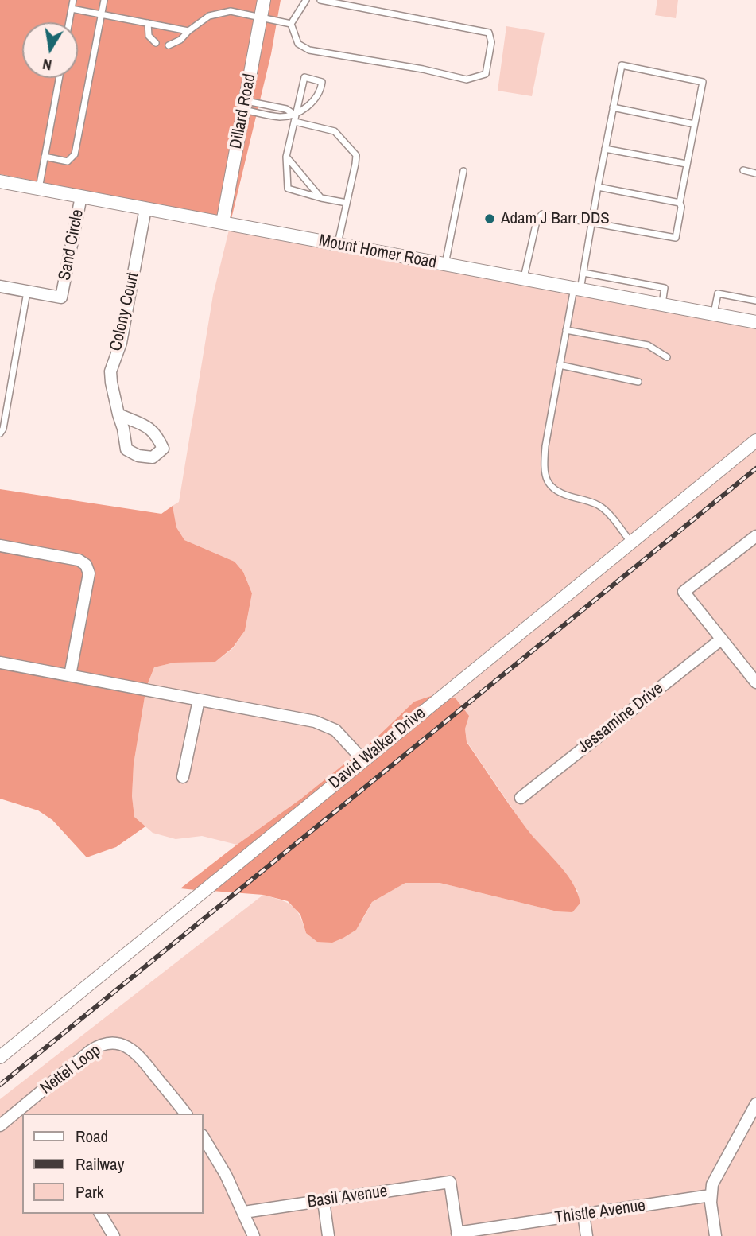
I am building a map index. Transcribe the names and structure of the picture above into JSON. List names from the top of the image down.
{
  "streets": {
    "street": [
      "Dillard Road",
      "Sand Circle",
      "Mount Homer Road",
      "Colony Court",
      "Jessamine Drive",
      "David Walker Drive",
      "Nettel Loop",
      "Basil Avenue",
      "Thistle Avenue"
    ]
  },
  "crossings": [
    ["Dillard Road", "Mount Homer Road"],
    ["Sand Circle", "Mount Homer Road"],
    ["Mount Homer Road", "Colony Court"],
    ["Basil Avenue", "Thistle Avenue"]
  ],
  "places": ["Adam J Barr DDS"],
  "legend": ["Road", "Railway", "Park"],
  "north": "bottom"
}
